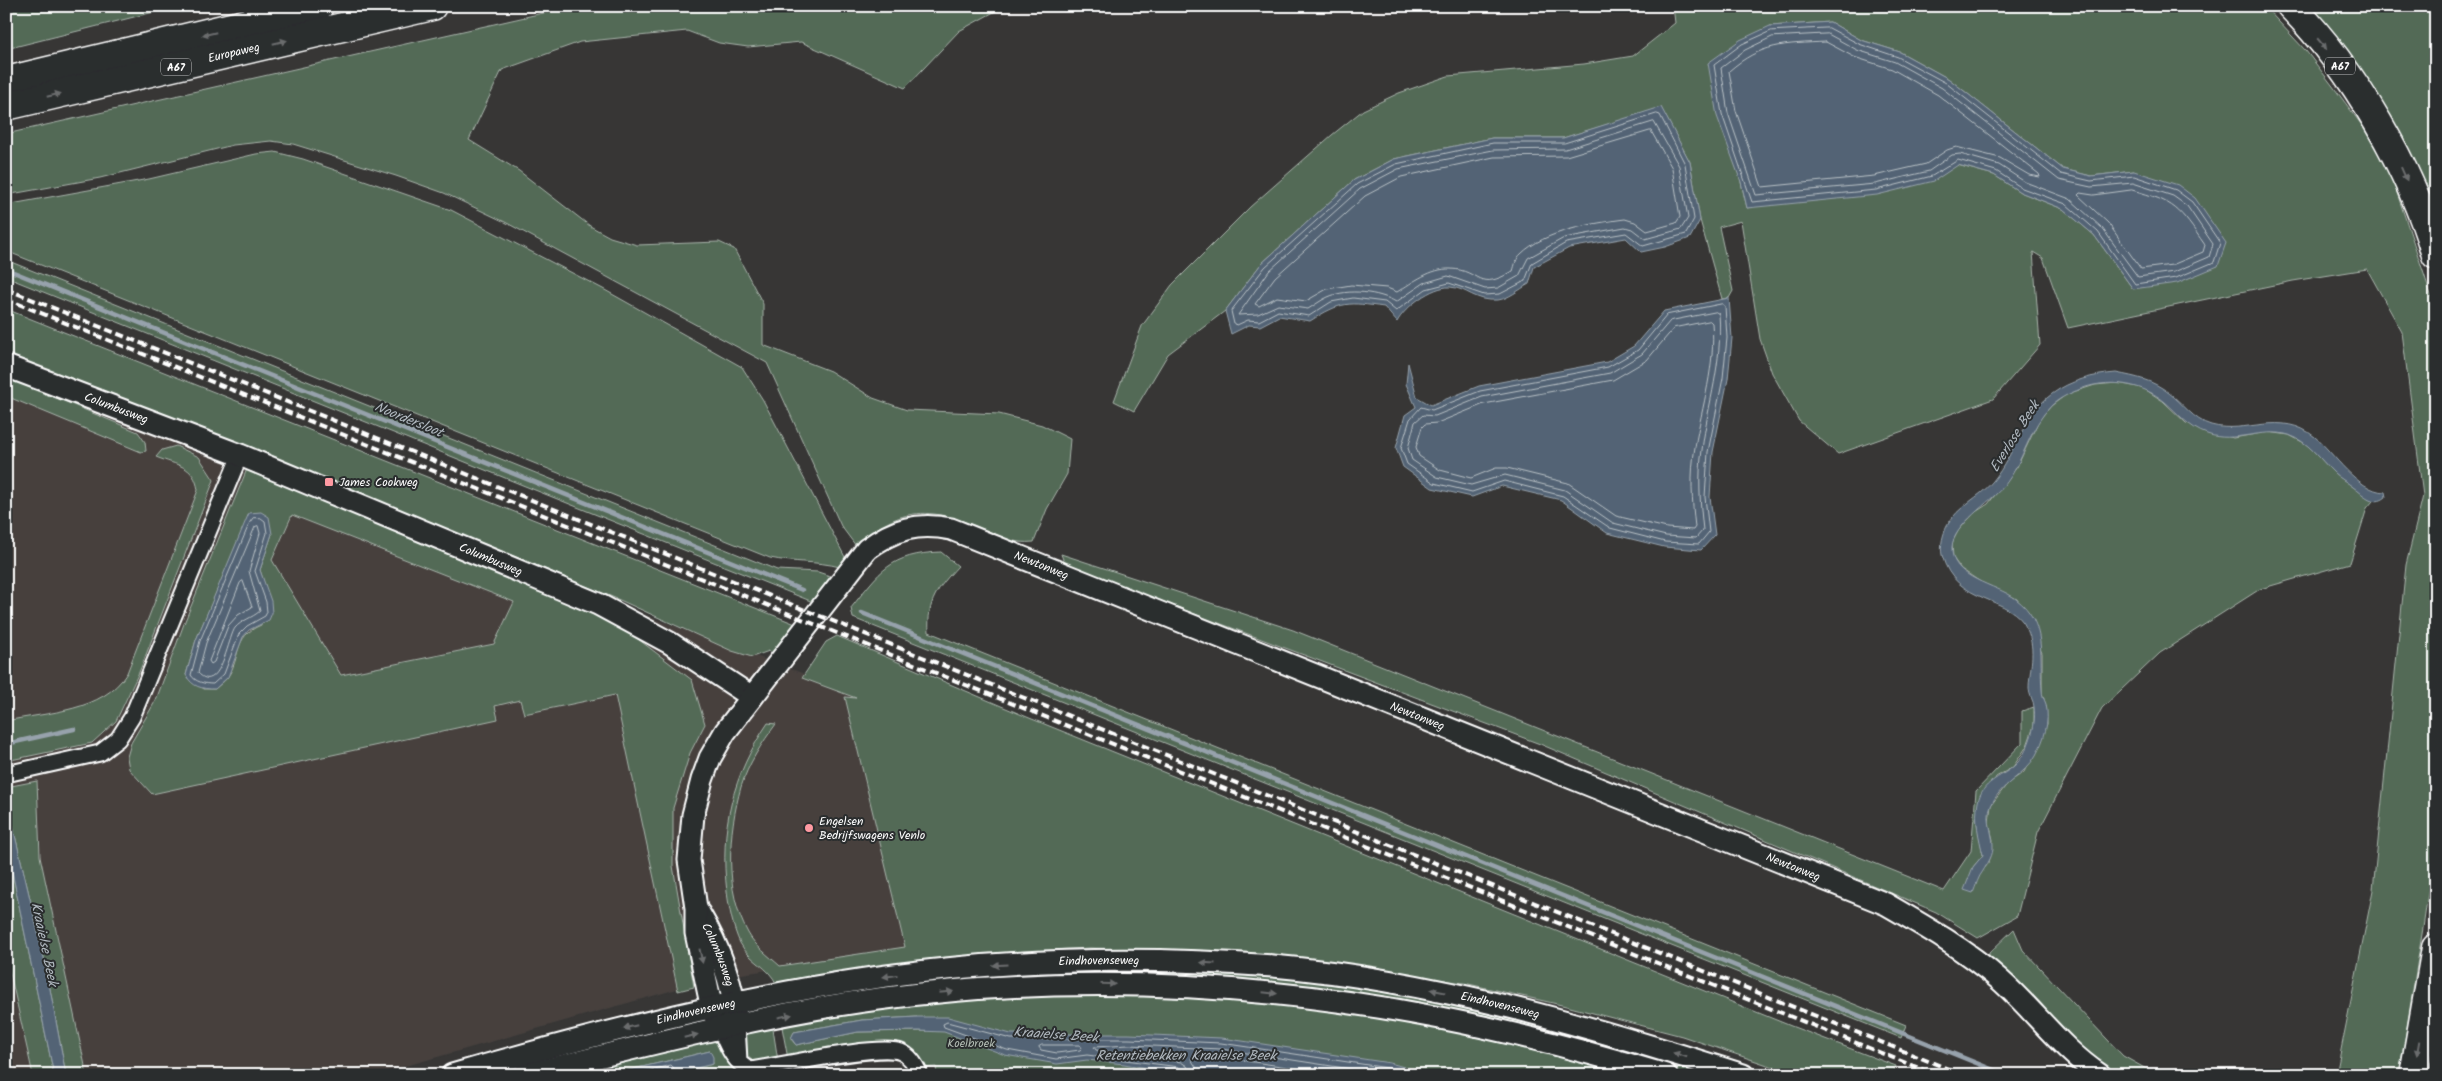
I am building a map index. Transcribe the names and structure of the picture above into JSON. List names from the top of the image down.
{
  "streets": {
    "highway": ["Europaweg", "A67"],
    "street": ["Columbusweg", "Newtonweg", "Eindhovenseweg"]
  },
  "crossings": [
    ["Europaweg", "A67"],
    ["Columbusweg", "Newtonweg"],
    ["Columbusweg", "Eindhovenseweg"]
  ],
  "water": [
    "Noordersloot",
    "Everlose Beek",
    "Kraaielse Beek",
    "Retentiebekken Kraaielse Beek"
  ],
  "parks": ["Koelbroek"],
  "places": {
    "transit": ["James Cookweg"],
    "other": ["Engelsen Bedrijfswagens Venlo"]
  }
}
